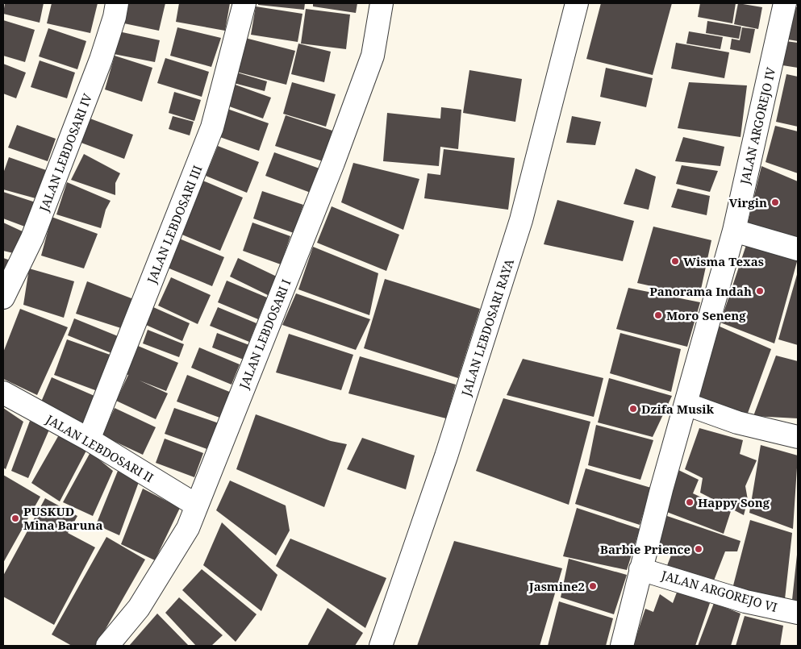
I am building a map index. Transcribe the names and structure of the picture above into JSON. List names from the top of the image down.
{
  "streets": {
    "street": [
      "JALAN ARGOREJO IV",
      "JALAN LEBDOSARI IV",
      "JALAN LEBDOSARI III",
      "JALAN LEBDOSARI RAYA",
      "JALAN LEBDOSARI I",
      "JALAN LEBDOSARI II",
      "JALAN ARGOREJO VI"
    ]
  },
  "crossings": [
    ["JALAN ARGOREJO IV", "JALAN ARGOREJO VI"],
    ["JALAN LEBDOSARI III", "JALAN LEBDOSARI II"],
    ["JALAN LEBDOSARI I", "JALAN LEBDOSARI II"]
  ],
  "places": [
    "Virgin",
    "Wisma Texas",
    "Panorama Indah",
    "Moro Seneng",
    "Dzifa Musik",
    "Happy Song",
    "PUSKUD Mina Baruna",
    "Barbie Prience",
    "Jasmine2"
  ]
}
